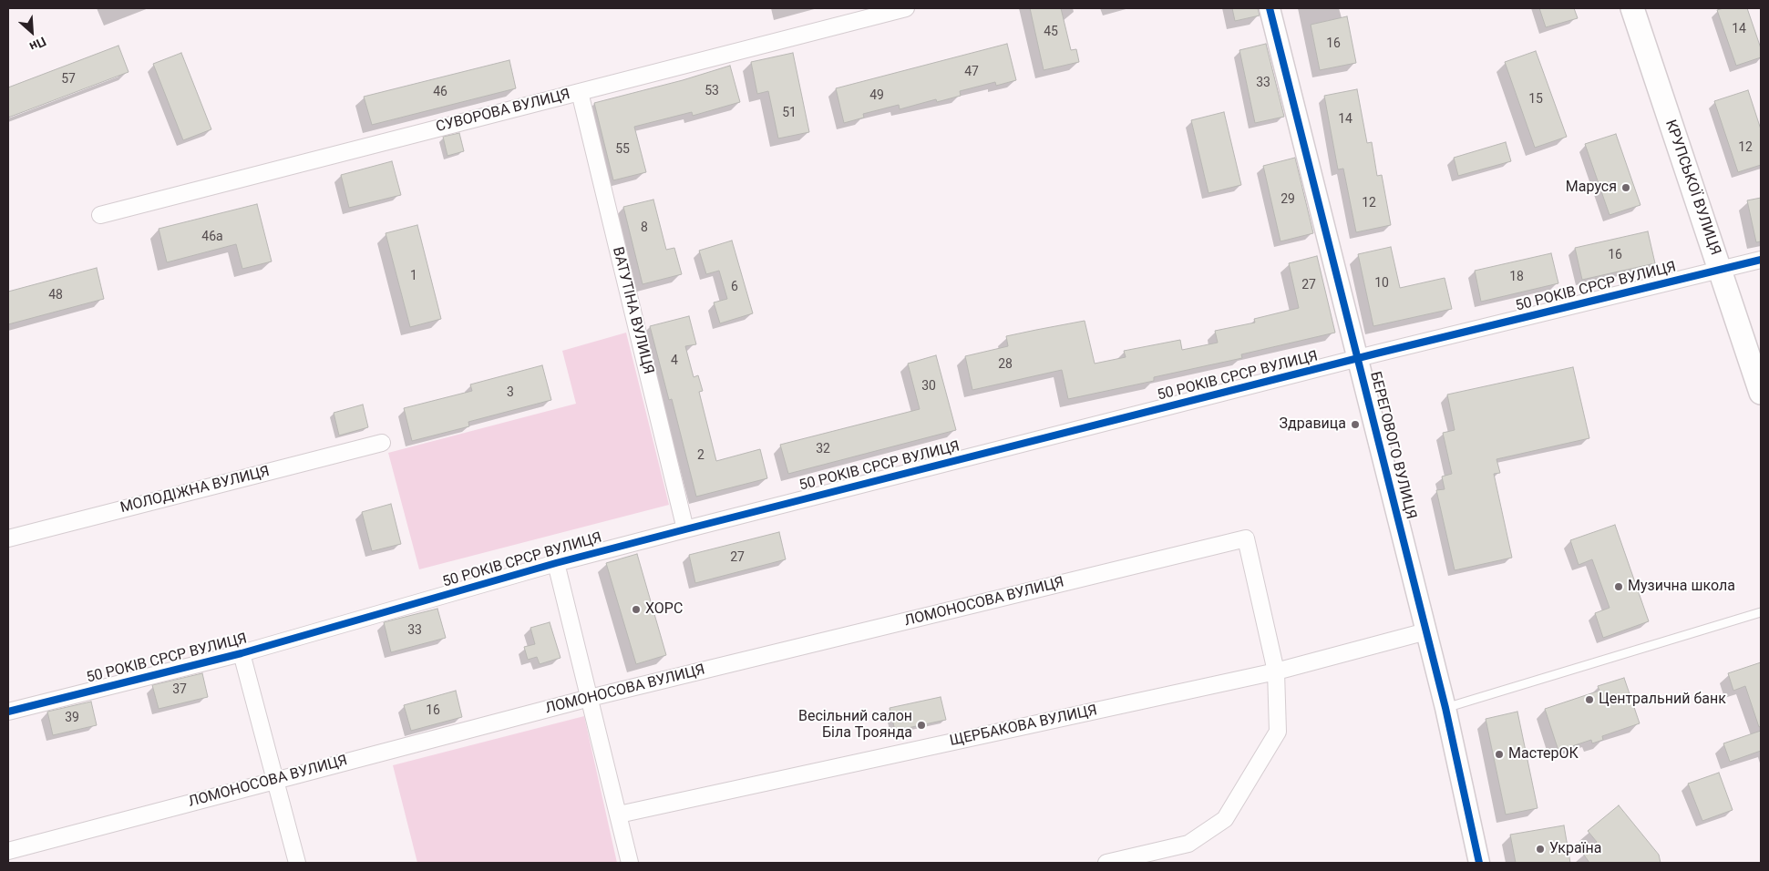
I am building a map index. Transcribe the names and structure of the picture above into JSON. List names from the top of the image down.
{
  "streets": {
    "main road": ["КРУПСЬКОЇ ВУЛИЦЯ"],
    "street": [
      "СУВОРОВА ВУЛИЦЯ",
      "50 РОКІВ СРСР ВУЛИЦЯ",
      "ВАТУТІНА ВУЛИЦЯ",
      "БЕРЕГОВОГО ВУЛИЦЯ",
      "МОЛОДІЖНА ВУЛИЦЯ",
      "ЛОМОНОСОВА ВУЛИЦЯ",
      "ЩЕРБАКОВА ВУЛИЦЯ"
    ]
  },
  "crossings": [
    ["СУВОРОВА ВУЛИЦЯ", "ВАТУТІНА ВУЛИЦЯ"],
    ["КРУПСЬКОЇ ВУЛИЦЯ", "50 РОКІВ СРСР ВУЛИЦЯ"],
    ["50 РОКІВ СРСР ВУЛИЦЯ", "ВАТУТІНА ВУЛИЦЯ"],
    ["50 РОКІВ СРСР ВУЛИЦЯ", "БЕРЕГОВОГО ВУЛИЦЯ"],
    ["БЕРЕГОВОГО ВУЛИЦЯ", "ЩЕРБАКОВА ВУЛИЦЯ"],
    ["ЛОМОНОСОВА ВУЛИЦЯ", "ЩЕРБАКОВА ВУЛИЦЯ"]
  ],
  "places": [
    "Маруся",
    "Здравица",
    "Музична школа",
    "ХОРС",
    "Центральний банк",
    "Весільний салон Біла Троянда",
    "МастерОК",
    "Україна"
  ],
  "house_numbers": [
    "14",
    "45",
    "16",
    "47",
    "57",
    "33",
    "53",
    "46",
    "49",
    "15",
    "51",
    "14",
    "12",
    "55",
    "29",
    "12",
    "8",
    "46а",
    "16",
    "1",
    "18",
    "10",
    "27",
    "6",
    "48",
    "4",
    "28",
    "30",
    "3",
    "32",
    "2",
    "27",
    "33",
    "37",
    "16",
    "39"
  ],
  "north": "bottom right"
}
